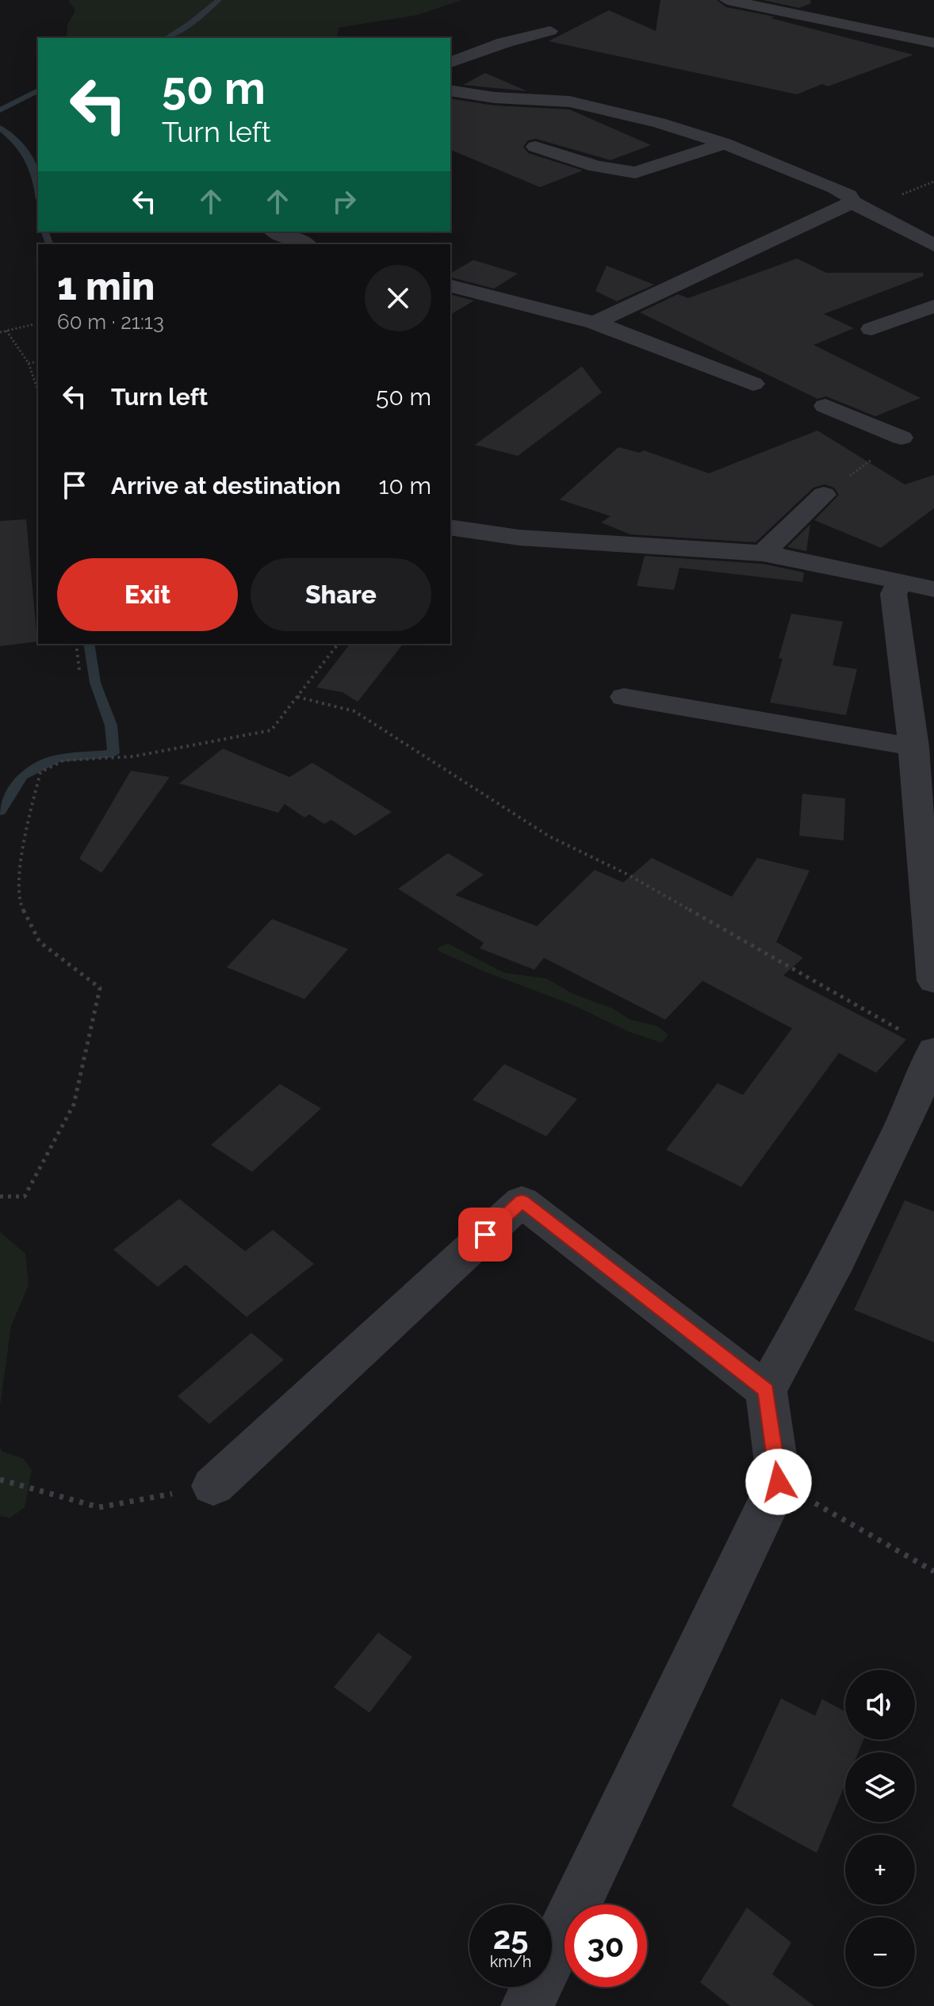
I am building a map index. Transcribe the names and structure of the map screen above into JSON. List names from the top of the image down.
{
  "page": {
    "turn": ["50 m", "Turn left"],
    "heading": ["1 min", "60 m · 21:13"],
    "list": [
      {
        "name": "Turn left",
        "value": "50 m"
      },
      {
        "name": "Arrive at destination",
        "value": "10 m"
      }
    ],
    "buttons": ["Exit", "Share"],
    "map_buttons": ["+", "−"],
    "speed": "25 km/h",
    "limit": "30"
  }
}
